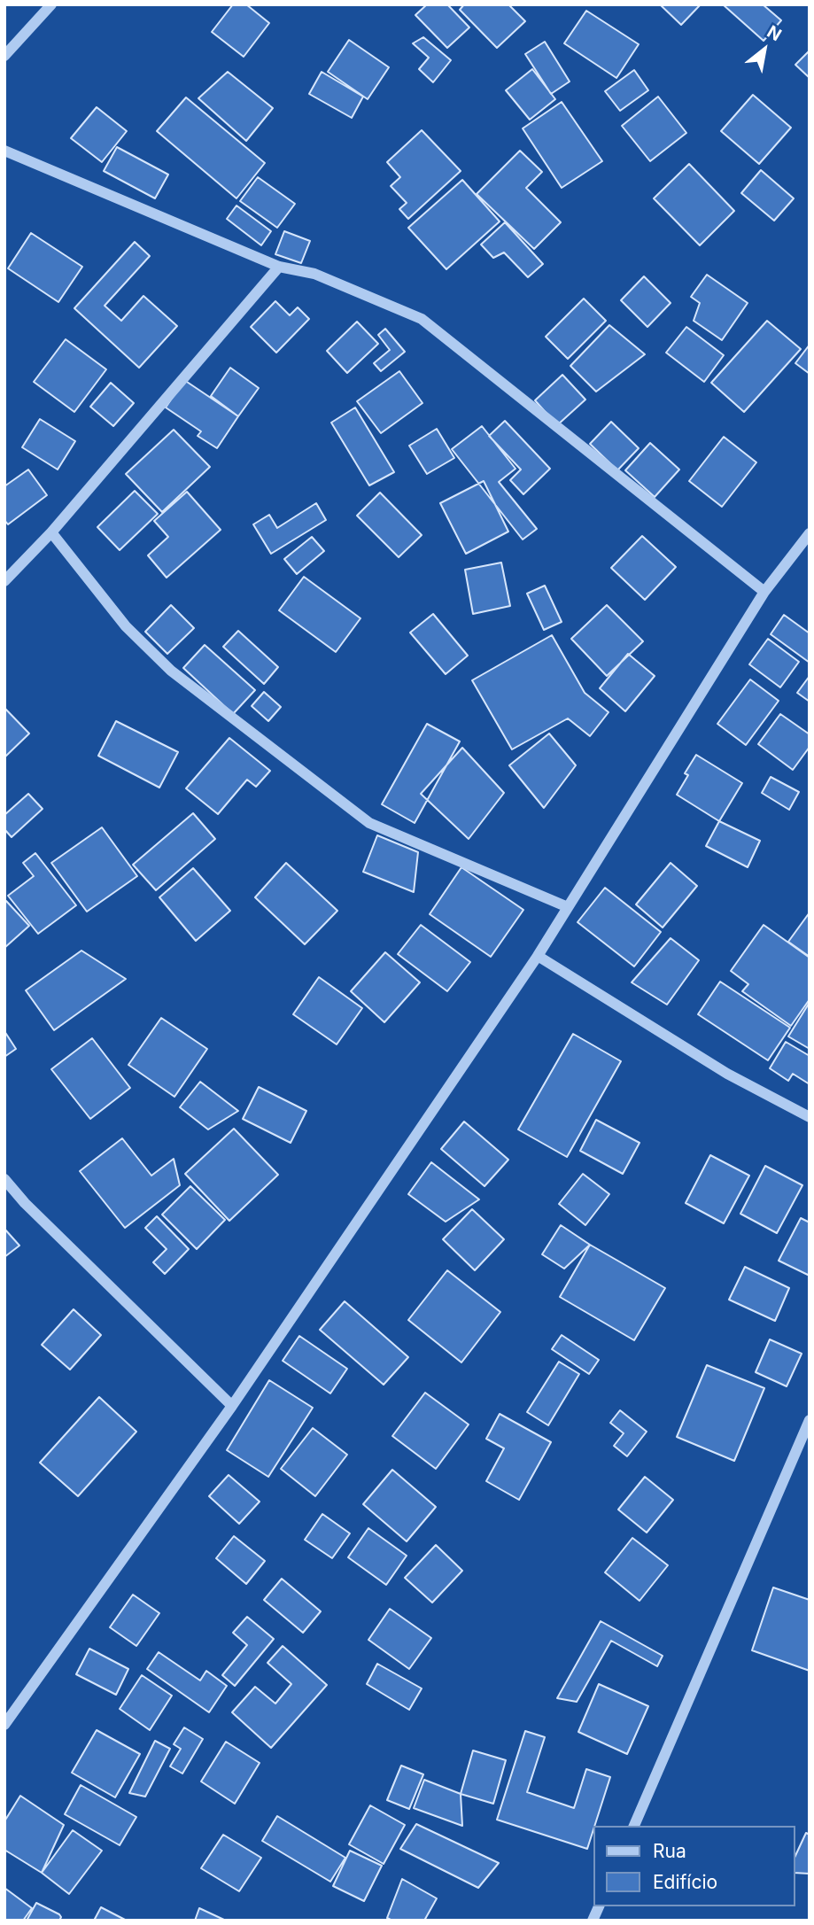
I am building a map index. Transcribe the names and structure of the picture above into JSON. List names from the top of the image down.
{
  "legend": ["Rua", "Edifício"],
  "north": "top right"
}
